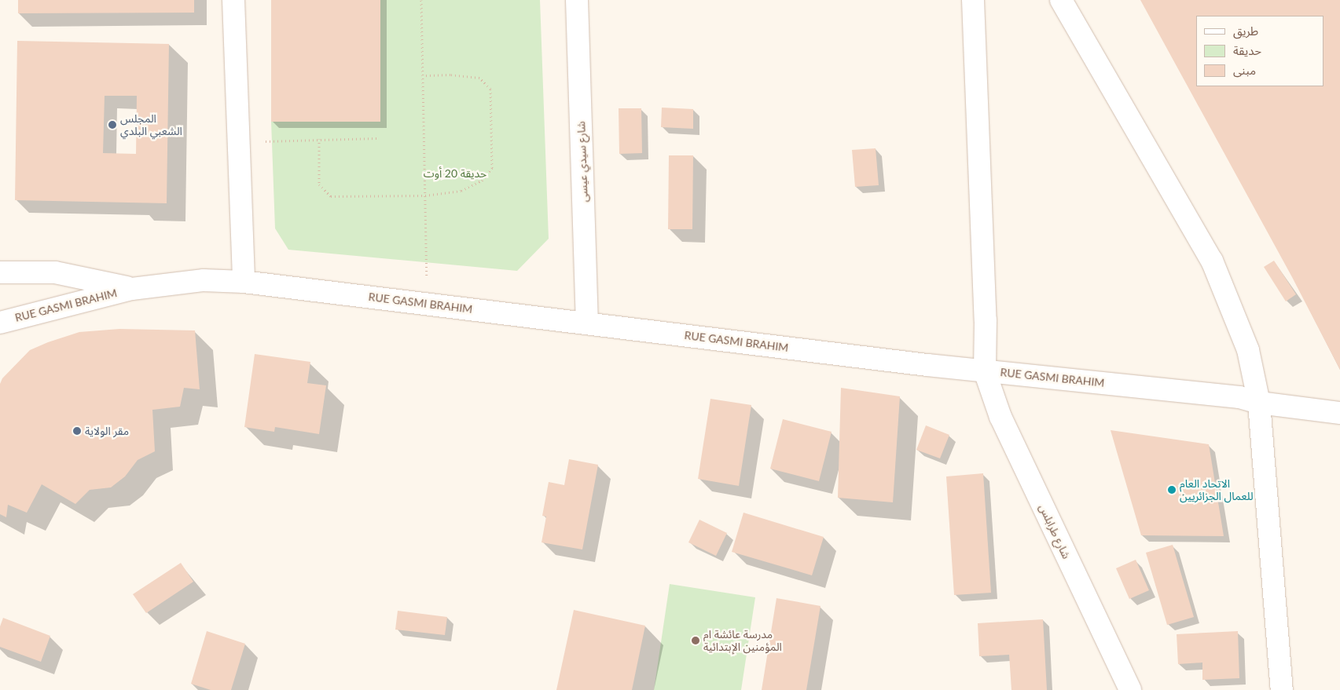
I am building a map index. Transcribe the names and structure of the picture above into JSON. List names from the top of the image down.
{
  "streets": {
    "street": ["شارع سيدي عيسى", "RUE GASMI BRAHIM", "شارع طرابلس"]
  },
  "crossings": [
    ["شارع سيدي عيسى", "RUE GASMI BRAHIM"],
    ["RUE GASMI BRAHIM", "شارع طرابلس"]
  ],
  "parks": ["حديقة 20 أوت"],
  "places": [
    "المجلس الشعبي البلدي",
    "مقر الولاية",
    "الاتحاد العام للعمال الجزائريين",
    "مدرسة عائشة ام المؤمنين الإبتدائية"
  ],
  "legend": ["طريق", "حديقة", "مبنى"]
}
